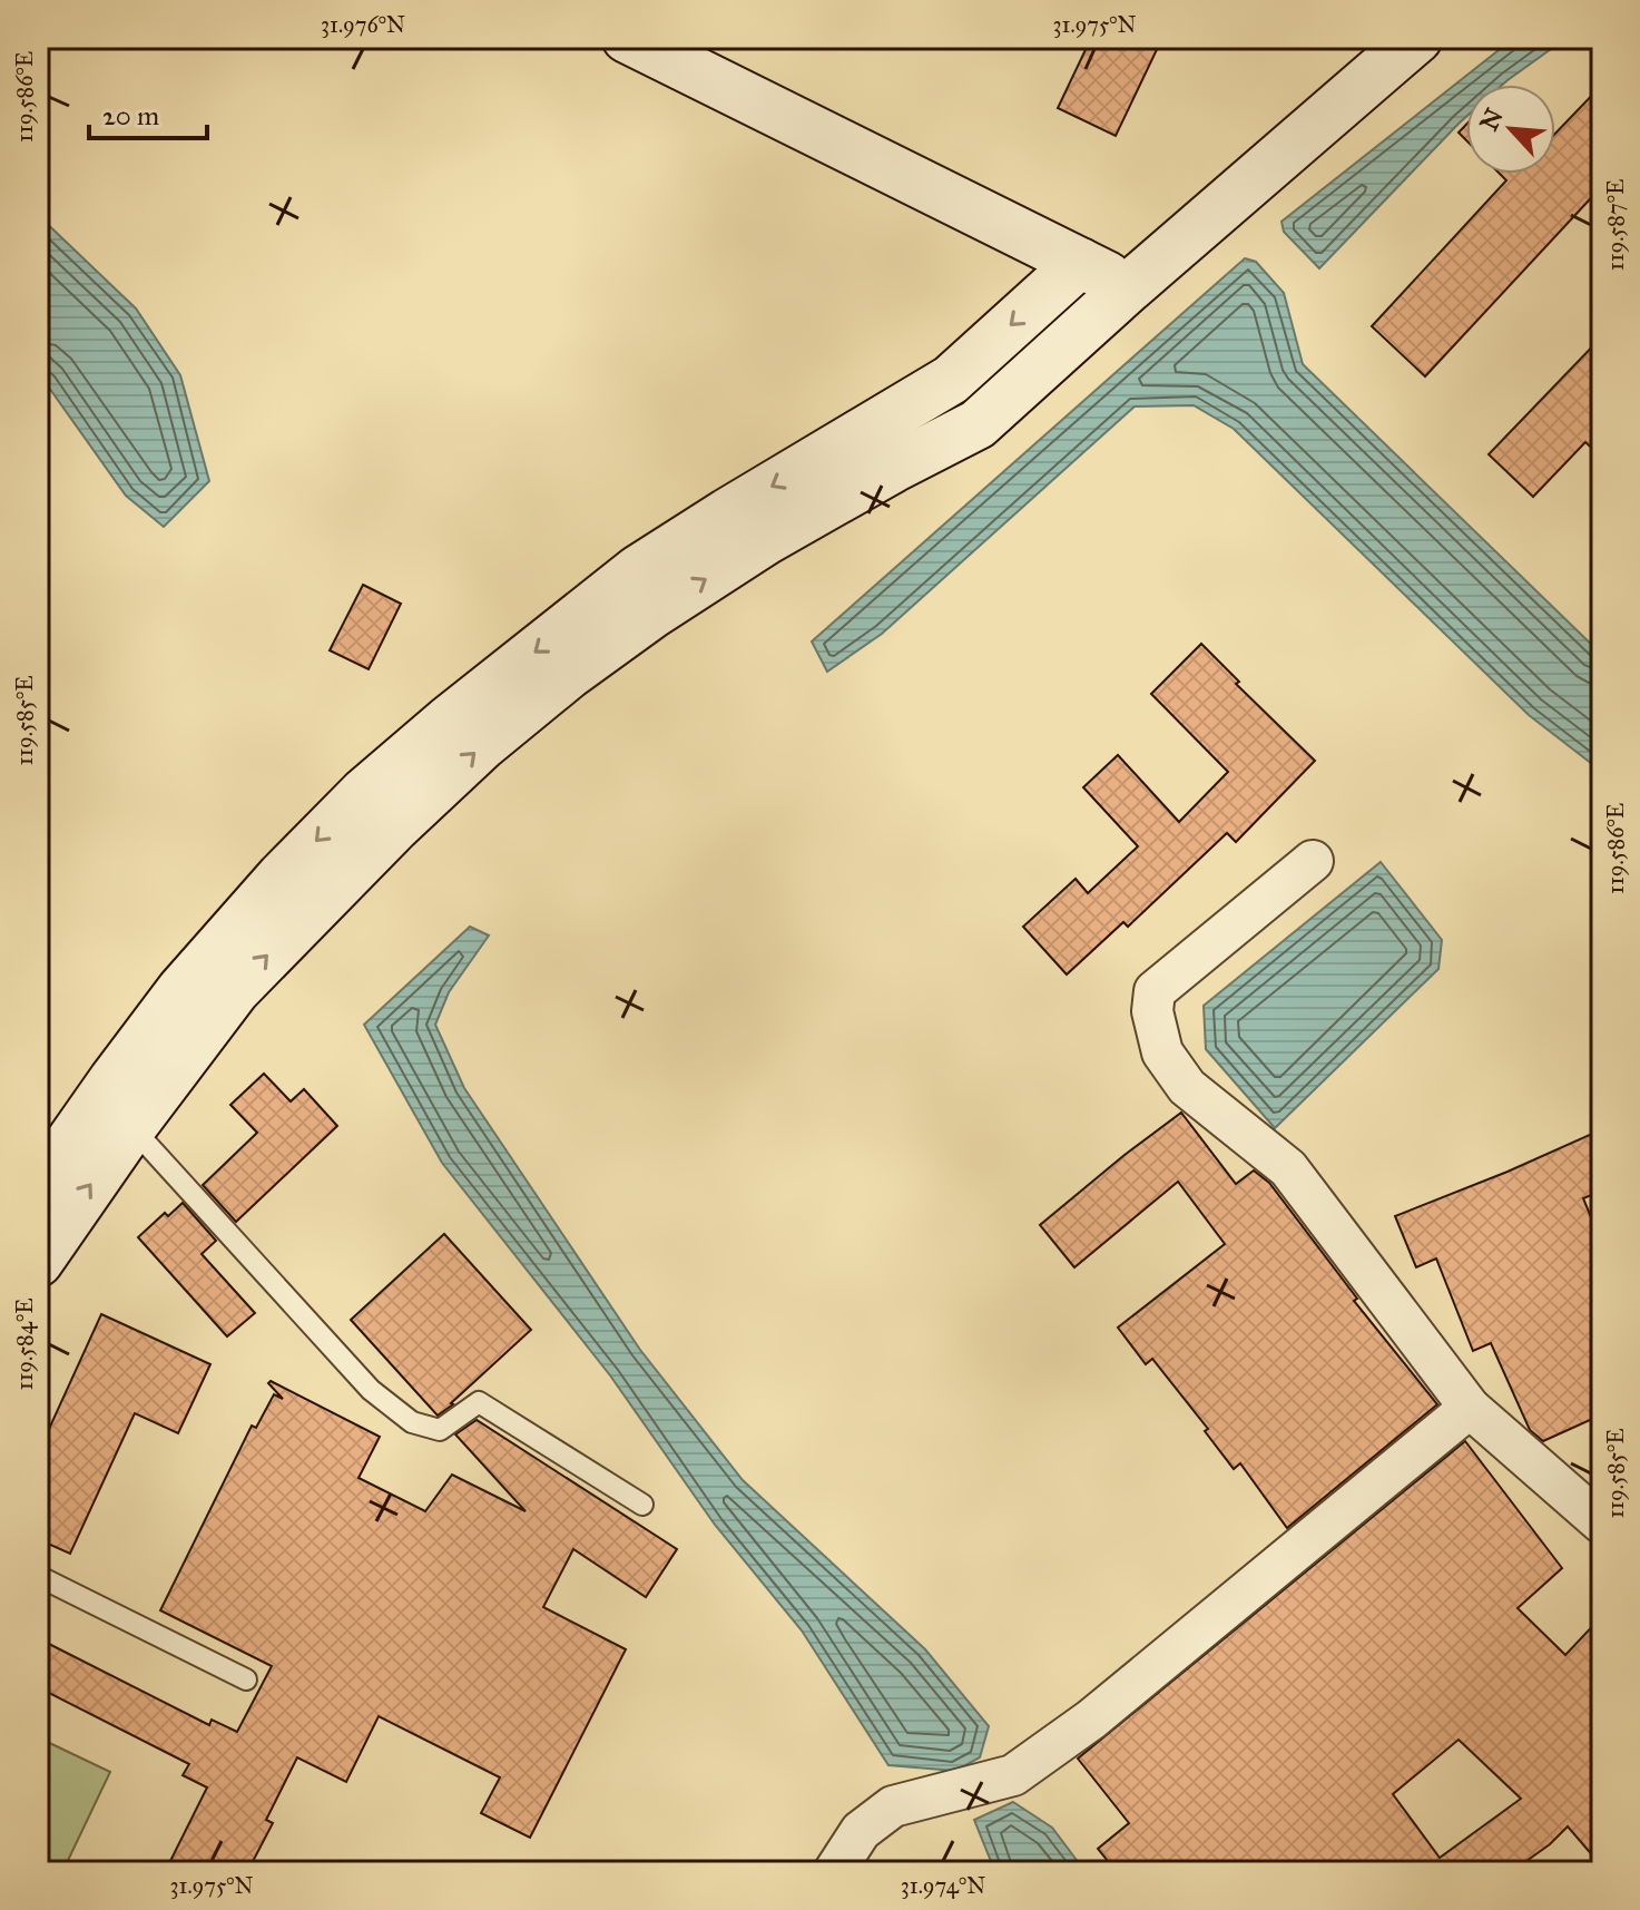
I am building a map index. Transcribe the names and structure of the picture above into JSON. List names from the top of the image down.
{
  "scale_bar": "20 m",
  "north": "top left",
  "coordinates": [
    "31.976°N",
    "31.975°N",
    "119.586°E",
    "119.587°E",
    "119.585°E",
    "119.584°E",
    "31.974°N"
  ]
}
